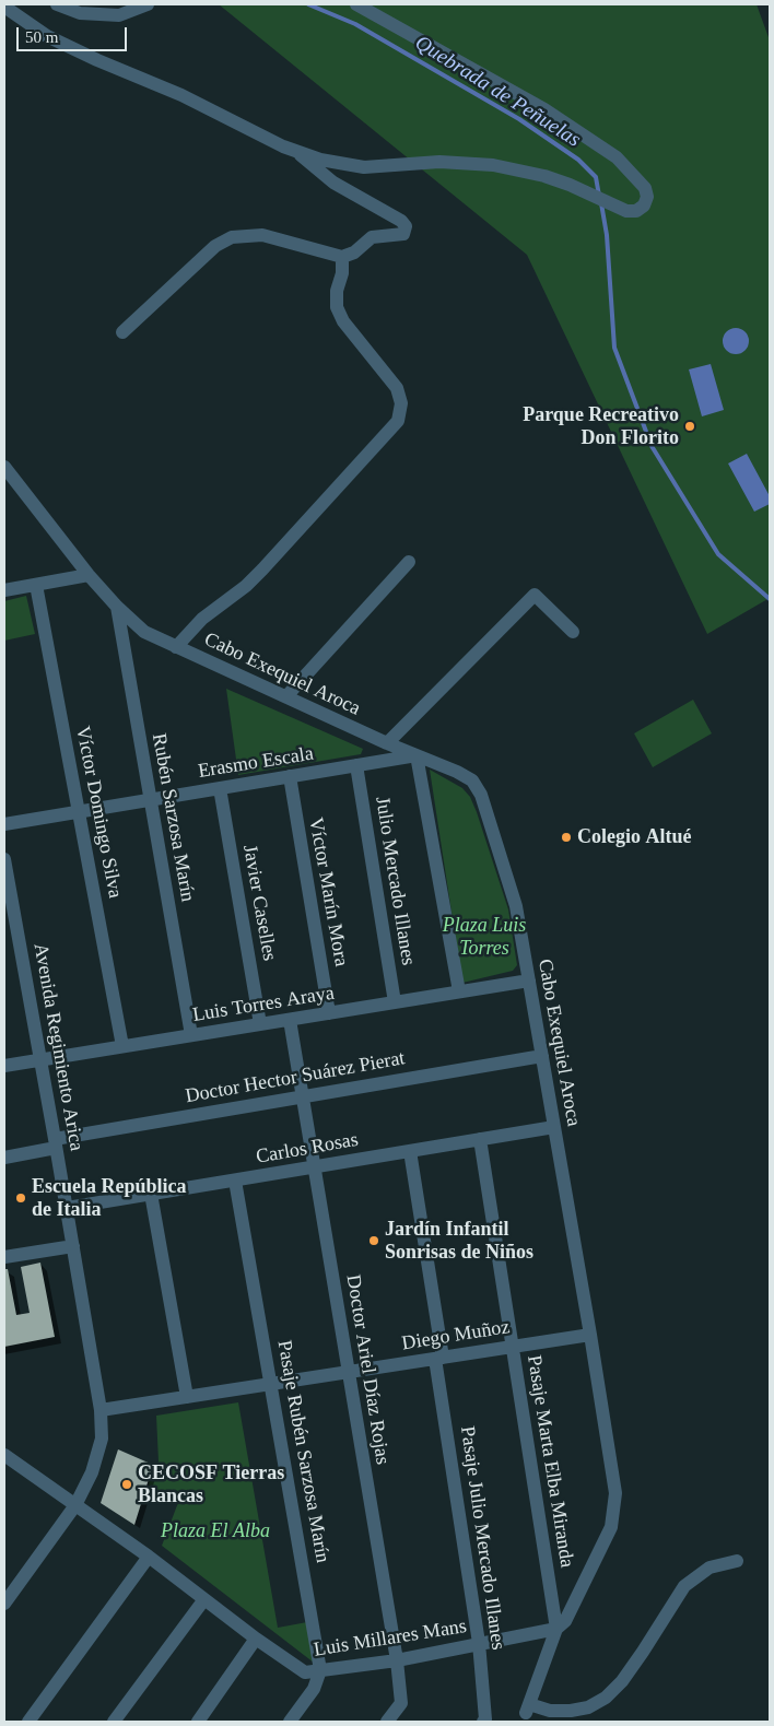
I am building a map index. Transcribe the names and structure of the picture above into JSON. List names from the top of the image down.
{
  "streets": {
    "street": [
      "Cabo Exequiel Aroca",
      "Erasmo Escala",
      "Víctor Domingo Silva",
      "Rubén Sarzosa Marín",
      "Julio Mercado Illanes",
      "Víctor Marín Mora",
      "Javier Caselles",
      "Luis Torres Araya",
      "Avenida Regimiento Arica",
      "Doctor Hector Suárez Pierat",
      "Carlos Rosas",
      "Diego Muñoz",
      "Doctor Ariel Díaz Rojas",
      "Pasaje Rubén Sarzosa Marín",
      "Pasaje Marta Elba Miranda",
      "Pasaje Julio Mercado Illanes",
      "Luis Millares Mans"
    ]
  },
  "crossings": [
    ["Cabo Exequiel Aroca", "Erasmo Escala"],
    ["Cabo Exequiel Aroca", "Rubén Sarzosa Marín"],
    ["Cabo Exequiel Aroca", "Luis Torres Araya"],
    ["Cabo Exequiel Aroca", "Doctor Hector Suárez Pierat"],
    ["Cabo Exequiel Aroca", "Carlos Rosas"],
    ["Cabo Exequiel Aroca", "Diego Muñoz"],
    ["Cabo Exequiel Aroca", "Pasaje Marta Elba Miranda"],
    ["Cabo Exequiel Aroca", "Luis Millares Mans"],
    ["Erasmo Escala", "Víctor Domingo Silva"],
    ["Erasmo Escala", "Rubén Sarzosa Marín"],
    ["Erasmo Escala", "Julio Mercado Illanes"],
    ["Erasmo Escala", "Víctor Marín Mora"],
    ["Erasmo Escala", "Javier Caselles"],
    ["Víctor Domingo Silva", "Luis Torres Araya"],
    ["Rubén Sarzosa Marín", "Luis Torres Araya"],
    ["Julio Mercado Illanes", "Luis Torres Araya"],
    ["Víctor Marín Mora", "Luis Torres Araya"],
    ["Javier Caselles", "Luis Torres Araya"],
    ["Luis Torres Araya", "Avenida Regimiento Arica"],
    ["Luis Torres Araya", "Doctor Ariel Díaz Rojas"],
    ["Avenida Regimiento Arica", "Doctor Hector Suárez Pierat"],
    ["Avenida Regimiento Arica", "Carlos Rosas"],
    ["Avenida Regimiento Arica", "Diego Muñoz"],
    ["Avenida Regimiento Arica", "Luis Millares Mans"],
    ["Doctor Hector Suárez Pierat", "Doctor Ariel Díaz Rojas"],
    ["Carlos Rosas", "Doctor Ariel Díaz Rojas"],
    ["Carlos Rosas", "Pasaje Rubén Sarzosa Marín"],
    ["Carlos Rosas", "Pasaje Marta Elba Miranda"],
    ["Carlos Rosas", "Pasaje Julio Mercado Illanes"],
    ["Diego Muñoz", "Doctor Ariel Díaz Rojas"],
    ["Diego Muñoz", "Pasaje Rubén Sarzosa Marín"],
    ["Diego Muñoz", "Pasaje Marta Elba Miranda"],
    ["Diego Muñoz", "Pasaje Julio Mercado Illanes"],
    ["Doctor Ariel Díaz Rojas", "Luis Millares Mans"],
    ["Pasaje Rubén Sarzosa Marín", "Luis Millares Mans"],
    ["Pasaje Marta Elba Miranda", "Luis Millares Mans"],
    ["Pasaje Julio Mercado Illanes", "Luis Millares Mans"]
  ],
  "water": ["Quebrada de Peñuelas"],
  "parks": ["Plaza Luis Torres", "Plaza El Alba"],
  "places": [
    "Parque Recreativo Don Florito",
    "Colegio Altué",
    "Escuela República de Italia",
    "Jardín Infantil Sonrisas de Niños",
    "CECOSF Tierras Blancas"
  ],
  "scale_bar": "50 m"
}
